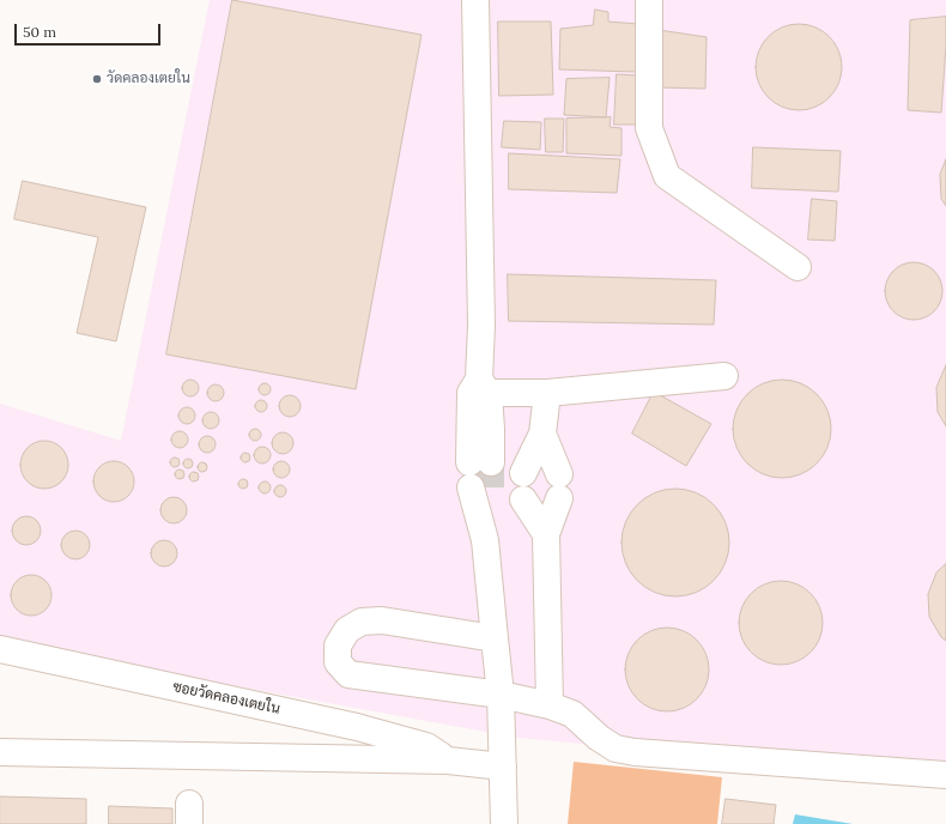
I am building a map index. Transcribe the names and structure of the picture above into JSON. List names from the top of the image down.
{
  "streets": {
    "street": ["ซอยวัดคลองเตยใน"]
  },
  "places": ["วัดคลองเตยใน"],
  "scale_bar": "50 m"
}
